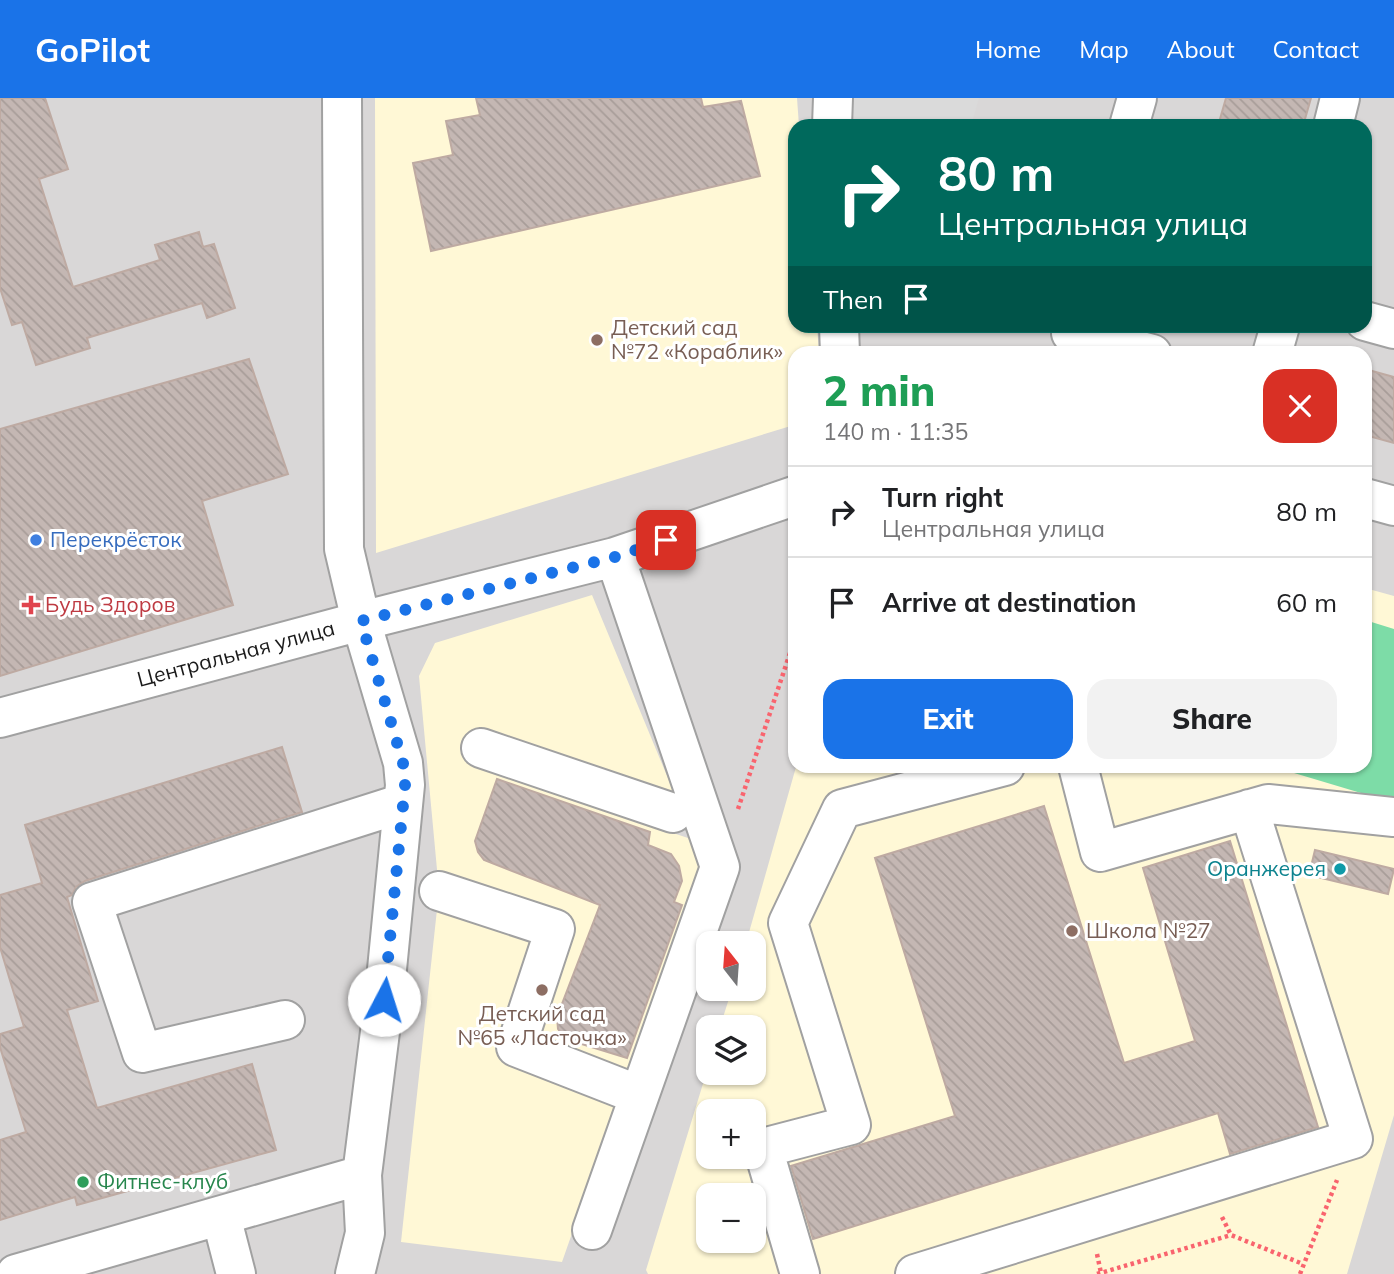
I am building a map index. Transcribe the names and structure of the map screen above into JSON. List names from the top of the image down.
{
  "streets": {
    "street": ["Центральная улица"]
  },
  "places": {
    "other": [
      "Детский сад №72 «Кораблик»",
      "Перекрёсток",
      "Оранжерея",
      "Школа №27",
      "Детский сад №65 «Ласточка»",
      "Фитнес-клуб"
    ],
    "health": ["Будь Здоров"]
  },
  "north": "top",
  "page": {
    "header": "GoPilot",
    "nav": [
      "Home",
      "Map",
      "About",
      "Contact"
    ],
    "turn": ["80 m", "Центральная улица"],
    "then": "Then",
    "heading": ["2 min", "140 m · 11:35"],
    "list": [
      {
        "name": "Turn right",
        "note": "Центральная улица",
        "value": "80 m"
      },
      {
        "name": "Arrive at destination",
        "value": "60 m"
      }
    ],
    "buttons": ["Exit", "Share"],
    "map_buttons": ["+", "−"]
  }
}
